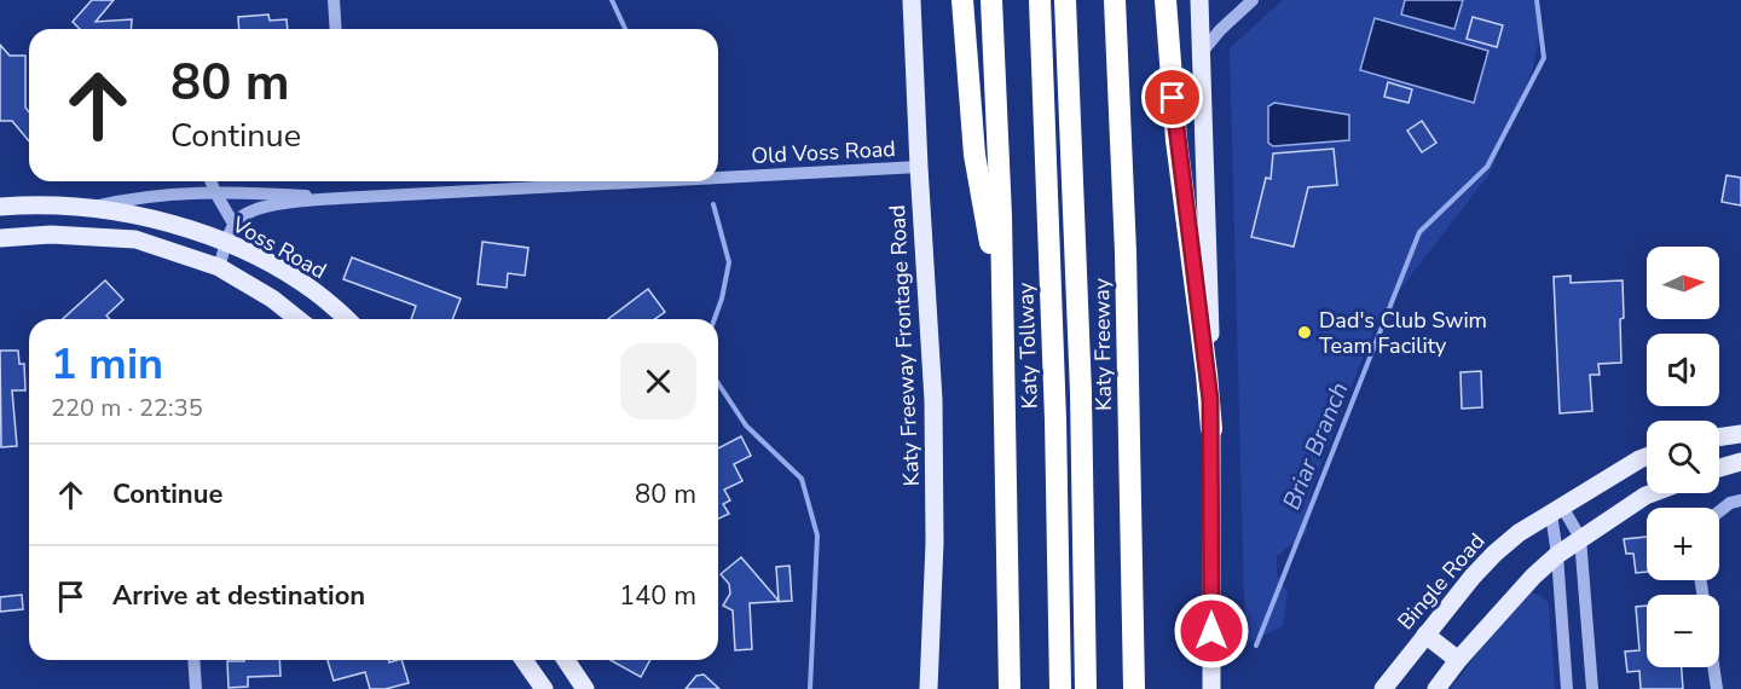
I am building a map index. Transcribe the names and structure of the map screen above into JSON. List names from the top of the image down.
{
  "streets": {
    "highway": ["Katy Freeway", "Katy Tollway"],
    "main road": ["Voss Road", "Katy Freeway Frontage Road", "Bingle Road"],
    "street": ["Old Voss Road"]
  },
  "crossings": [
    ["Old Voss Road", "Voss Road"],
    ["Old Voss Road", "Katy Freeway Frontage Road"]
  ],
  "water": ["Briar Branch"],
  "places": ["Dad's Club Swim Team Facility"],
  "north": "right",
  "page": {
    "turn": ["80 m", "Continue"],
    "map_buttons": ["+", "−"],
    "heading": ["1 min", "220 m · 22:35"],
    "list": [
      {
        "name": "Continue",
        "value": "80 m"
      },
      {
        "name": "Arrive at destination",
        "value": "140 m"
      }
    ]
  }
}
